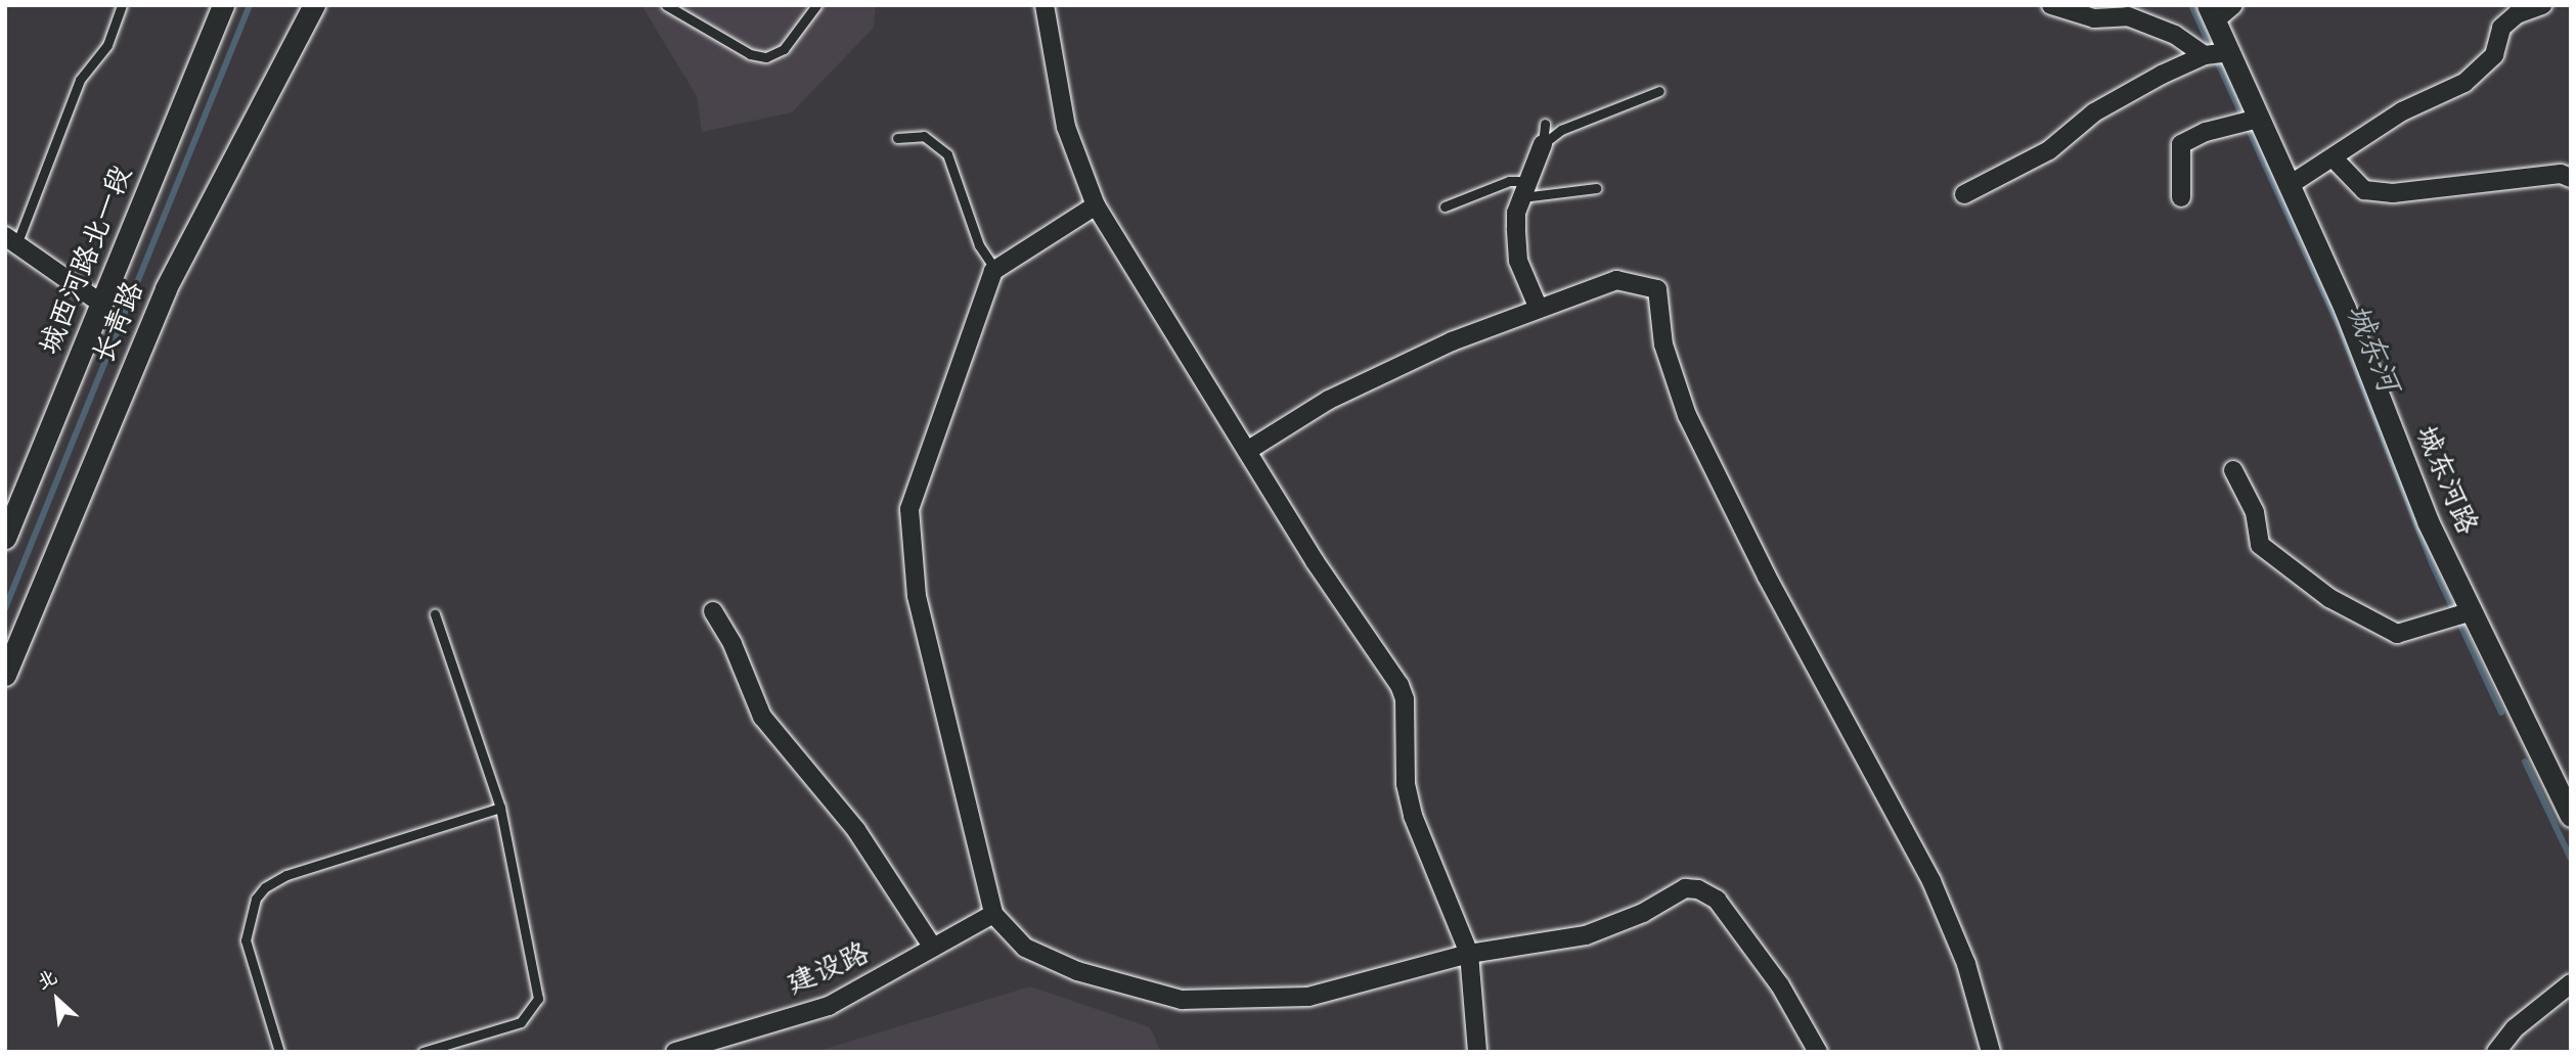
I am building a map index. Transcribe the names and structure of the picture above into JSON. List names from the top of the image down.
{
  "streets": {
    "street": [
      "城西河路北一段",
      "长青路",
      "城东河路",
      "建设路"
    ]
  },
  "water": ["城东河"],
  "north": "top left"
}
